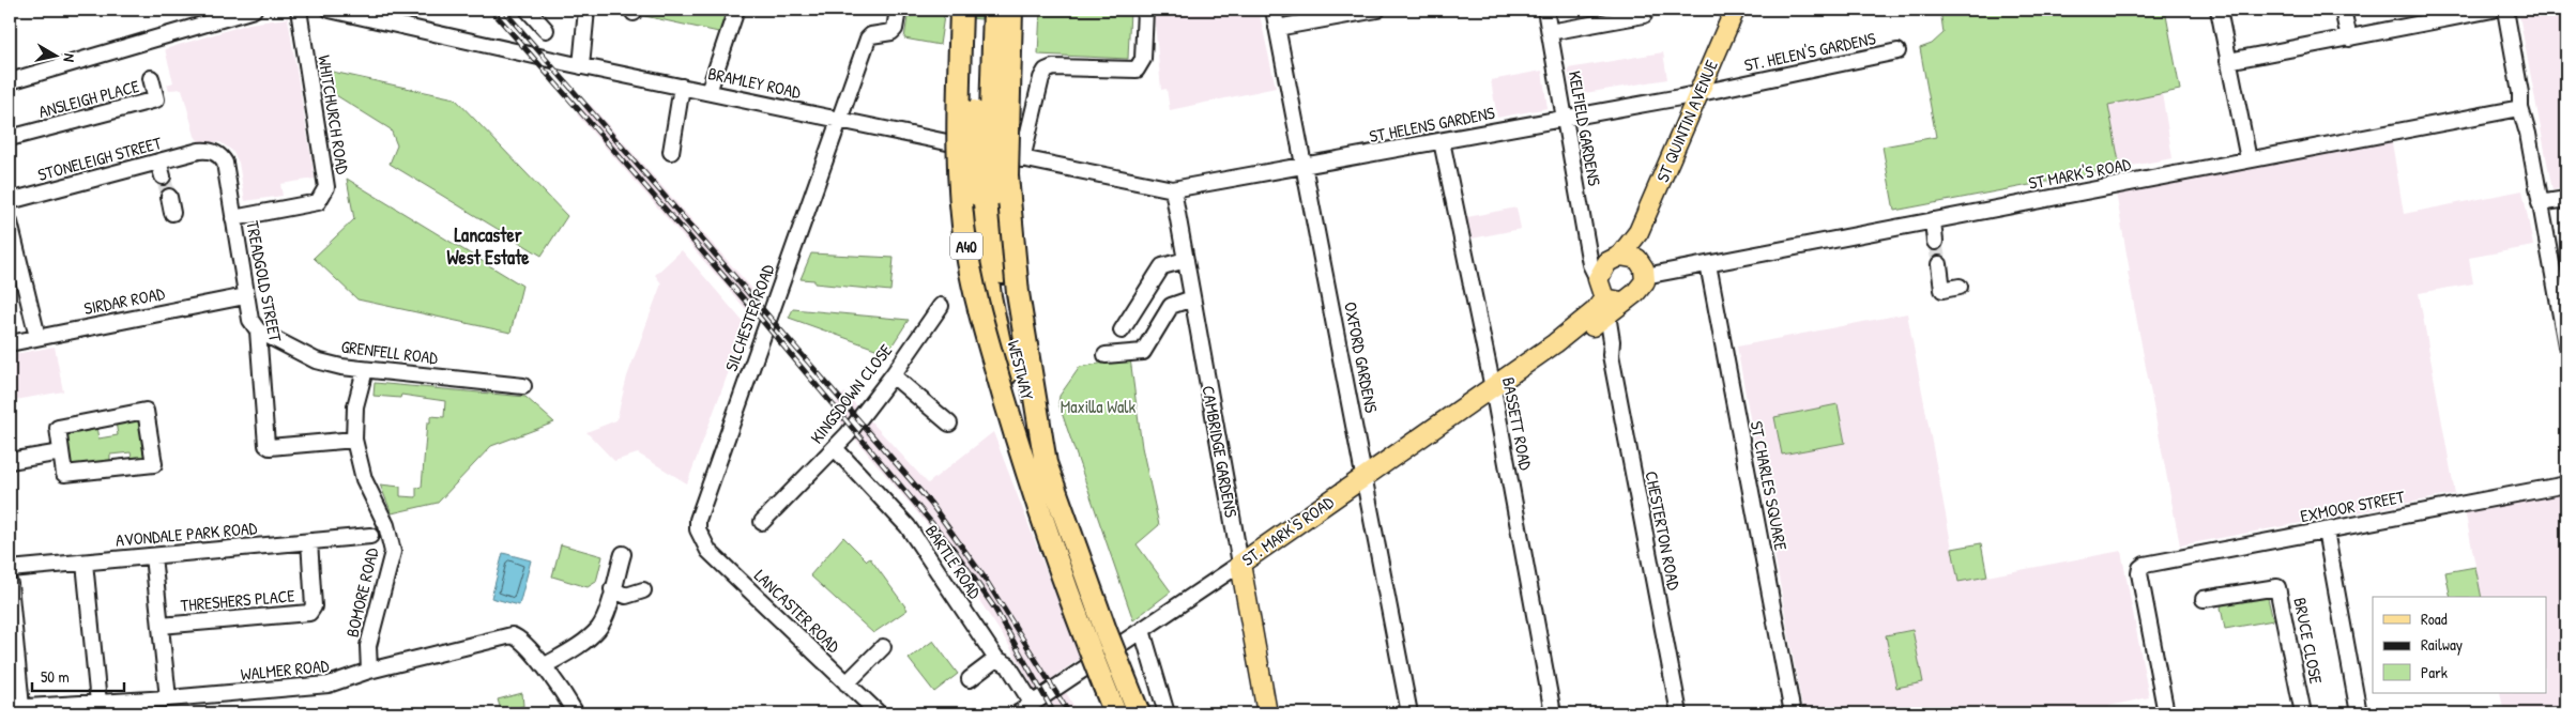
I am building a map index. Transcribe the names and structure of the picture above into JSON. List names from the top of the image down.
{
  "streets": {
    "highway": ["A40", "WESTWAY"],
    "main road": ["ST QUINTIN AVENUE", "CAMBRIDGE GARDENS", "ST. MARK'S ROAD"],
    "street": [
      "ST. HELEN'S GARDENS",
      "BRAMLEY ROAD",
      "ANSLEIGH PLACE",
      "WHITCHURCH ROAD",
      "ST HELENS GARDENS",
      "KELFIELD GARDENS",
      "STONELEIGH STREET",
      "ST MARK'S ROAD",
      "TREADGOLD STREET",
      "SIRDAR ROAD",
      "SILCHESTER ROAD",
      "GRENFELL ROAD",
      "OXFORD GARDENS",
      "KINGSDOWN CLOSE",
      "BASSETT ROAD",
      "ST CHARLES SQUARE",
      "EXMOOR STREET",
      "CHESTERTON ROAD",
      "AVONDALE PARK ROAD",
      "BARTLE ROAD",
      "BOMORE ROAD",
      "THRESHERS PLACE",
      "LANCASTER ROAD",
      "BRUCE CLOSE",
      "WALMER ROAD"
    ]
  },
  "crossings": [
    ["ST. HELEN'S GARDENS", "ST QUINTIN AVENUE"],
    ["ST. HELEN'S GARDENS", "ST HELENS GARDENS"],
    ["BRAMLEY ROAD", "ST HELENS GARDENS"],
    ["BRAMLEY ROAD", "SILCHESTER ROAD"],
    ["BRAMLEY ROAD", "CAMBRIDGE GARDENS"],
    ["WHITCHURCH ROAD", "TREADGOLD STREET"],
    ["ST QUINTIN AVENUE", "ST HELENS GARDENS"],
    ["ST QUINTIN AVENUE", "KELFIELD GARDENS"],
    ["ST QUINTIN AVENUE", "ST MARK'S ROAD"],
    ["ST QUINTIN AVENUE", "ST. MARK'S ROAD"],
    ["ST QUINTIN AVENUE", "CHESTERTON ROAD"],
    ["ST HELENS GARDENS", "KELFIELD GARDENS"],
    ["ST HELENS GARDENS", "OXFORD GARDENS"],
    ["ST HELENS GARDENS", "BASSETT ROAD"],
    ["ST HELENS GARDENS", "CAMBRIDGE GARDENS"],
    ["STONELEIGH STREET", "TREADGOLD STREET"],
    ["ST MARK'S ROAD", "ST CHARLES SQUARE"],
    ["A40", "WESTWAY"],
    ["TREADGOLD STREET", "SIRDAR ROAD"],
    ["TREADGOLD STREET", "GRENFELL ROAD"],
    ["TREADGOLD STREET", "BOMORE ROAD"],
    ["SILCHESTER ROAD", "LANCASTER ROAD"],
    ["GRENFELL ROAD", "BOMORE ROAD"],
    ["OXFORD GARDENS", "ST. MARK'S ROAD"],
    ["KINGSDOWN CLOSE", "BARTLE ROAD"],
    ["BASSETT ROAD", "ST. MARK'S ROAD"],
    ["CAMBRIDGE GARDENS", "ST. MARK'S ROAD"],
    ["ST. MARK'S ROAD", "CHESTERTON ROAD"],
    ["ST. MARK'S ROAD", "BARTLE ROAD"],
    ["AVONDALE PARK ROAD", "THRESHERS PLACE"],
    ["BOMORE ROAD", "WALMER ROAD"]
  ],
  "districts": ["Lancaster West Estate"],
  "parks": ["Maxilla Walk"],
  "legend": ["Road", "Railway", "Park"],
  "scale_bar": "50 m",
  "north": "right"
}
